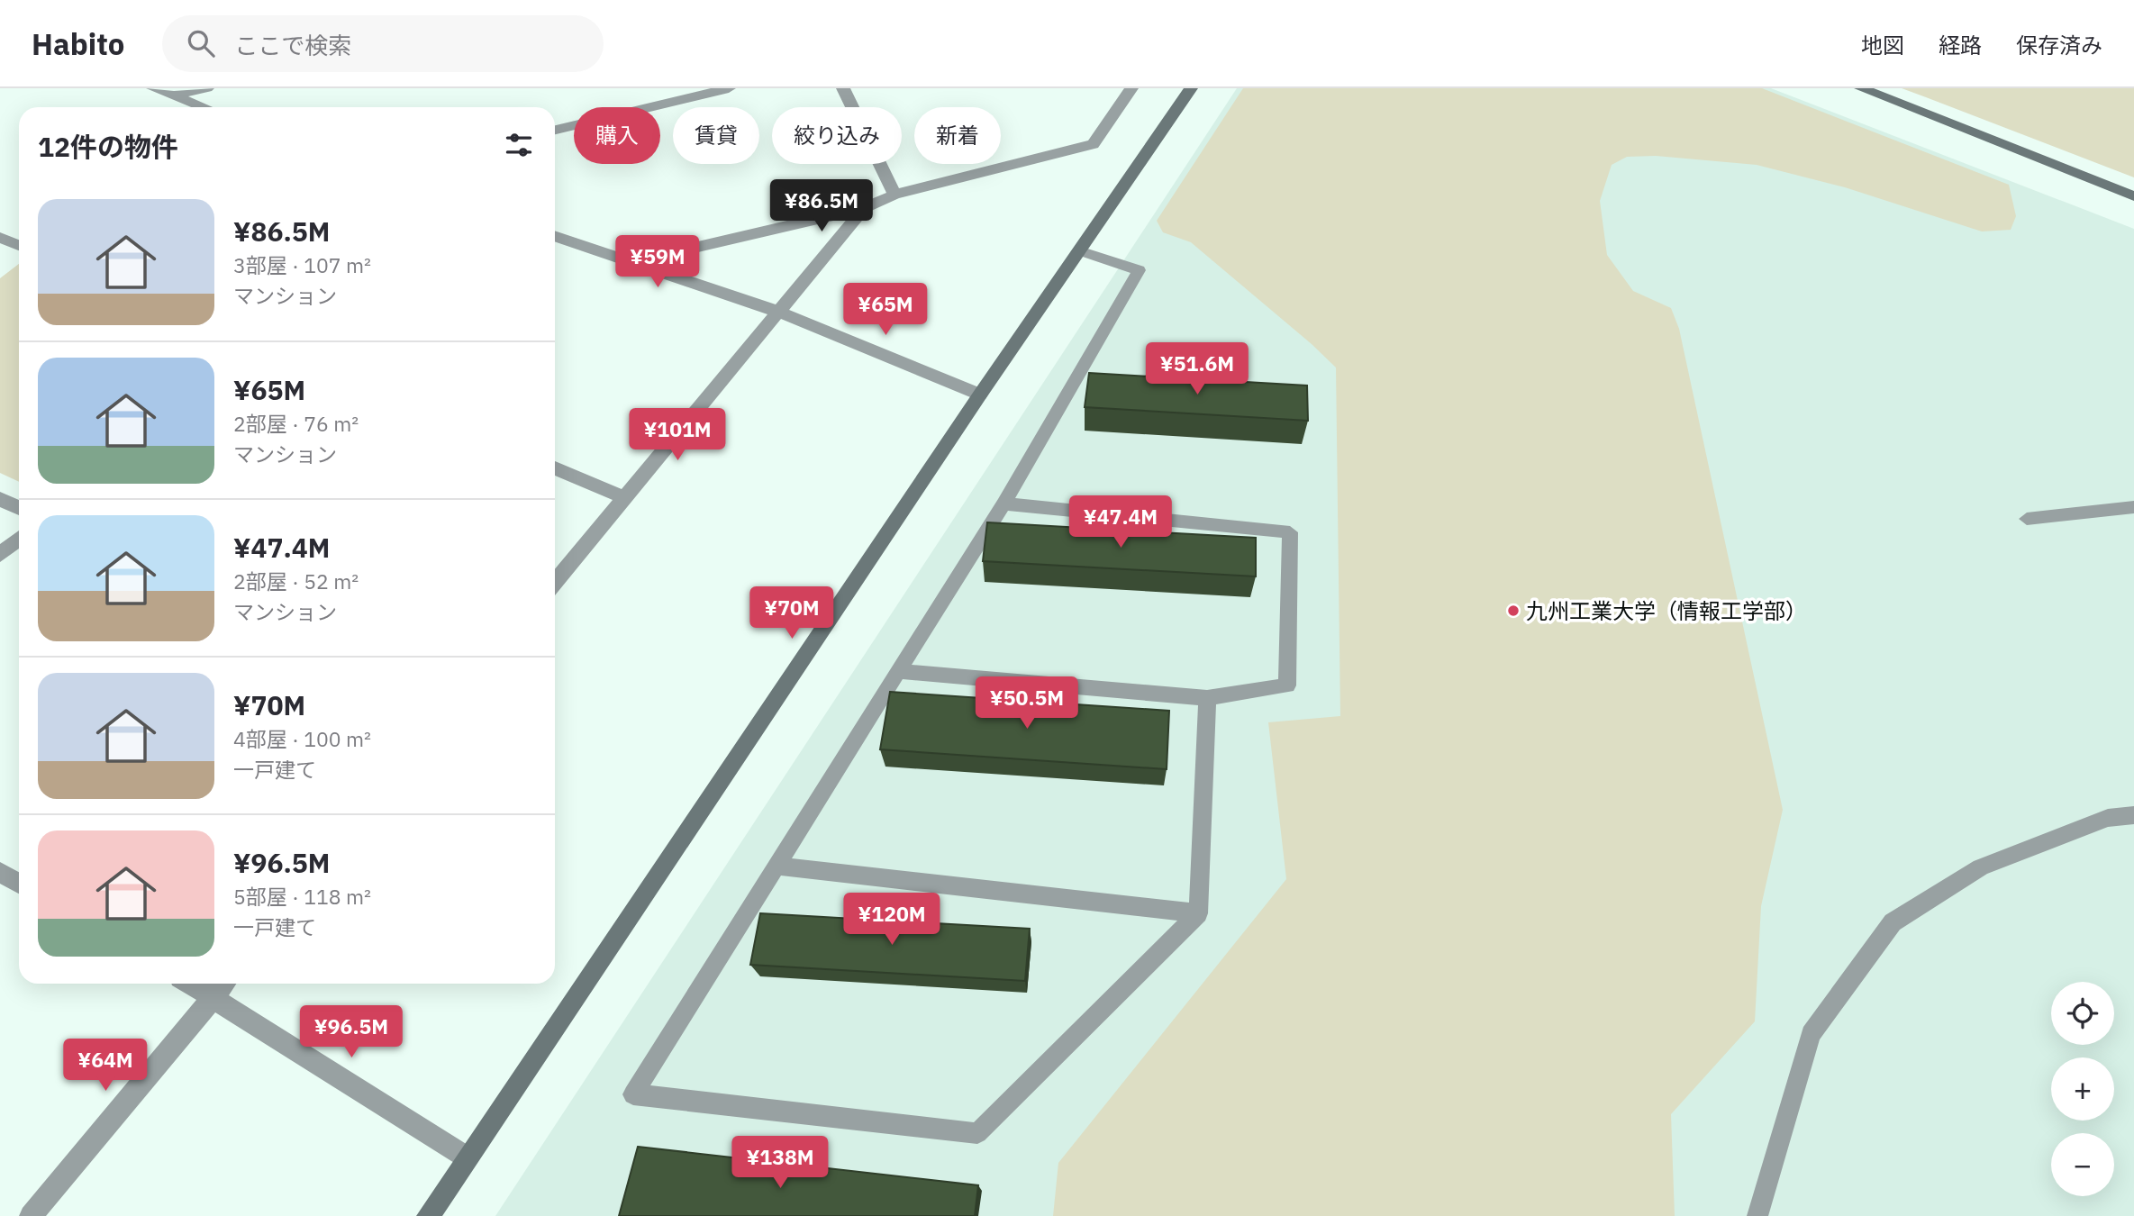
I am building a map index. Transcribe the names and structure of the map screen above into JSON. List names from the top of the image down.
{
  "places": ["九州工業大学（情報工学部）"],
  "page": {
    "header": "Habito",
    "search": "ここで検索",
    "nav": ["地図", "経路", "保存済み"],
    "chip": [
      "購入",
      "賃貸",
      "絞り込み",
      "新着"
    ],
    "heading": "12件の物件",
    "price": [
      "¥86.5M",
      "¥59M",
      "¥65M",
      "¥51.6M",
      "¥101M",
      "¥47.4M",
      "¥70M",
      "¥50.5M",
      "¥120M",
      "¥96.5M",
      "¥64M",
      "¥138M"
    ],
    "list": [
      {
        "name": "¥86.5M",
        "note": "3部屋 · 107 m² · マンション"
      },
      {
        "name": "¥65M",
        "note": "2部屋 · 76 m² · マンション"
      },
      {
        "name": "¥47.4M",
        "note": "2部屋 · 52 m² · マンション"
      },
      {
        "name": "¥70M",
        "note": "4部屋 · 100 m² · 一戸建て"
      },
      {
        "name": "¥96.5M",
        "note": "5部屋 · 118 m² · 一戸建て"
      }
    ],
    "map_buttons": ["+", "−"]
  }
}
